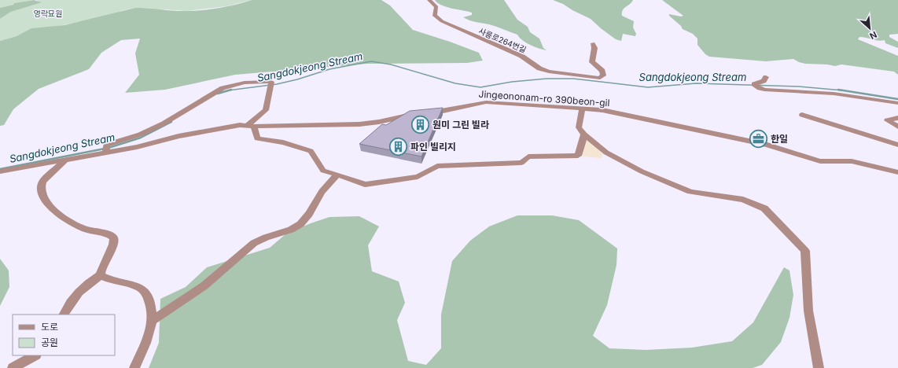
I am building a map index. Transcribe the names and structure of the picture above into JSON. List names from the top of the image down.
{
  "streets": {
    "street": ["사릉로264번길", "Jingeononam-ro 390beon-gil"]
  },
  "water": ["Sangdokjeong Stream"],
  "parks": ["영락묘원"],
  "places": {
    "building": ["원미 그린 빌라", "파인 빌리지"],
    "office": ["한일"]
  },
  "legend": ["도로", "공원"],
  "north": "bottom right"
}
